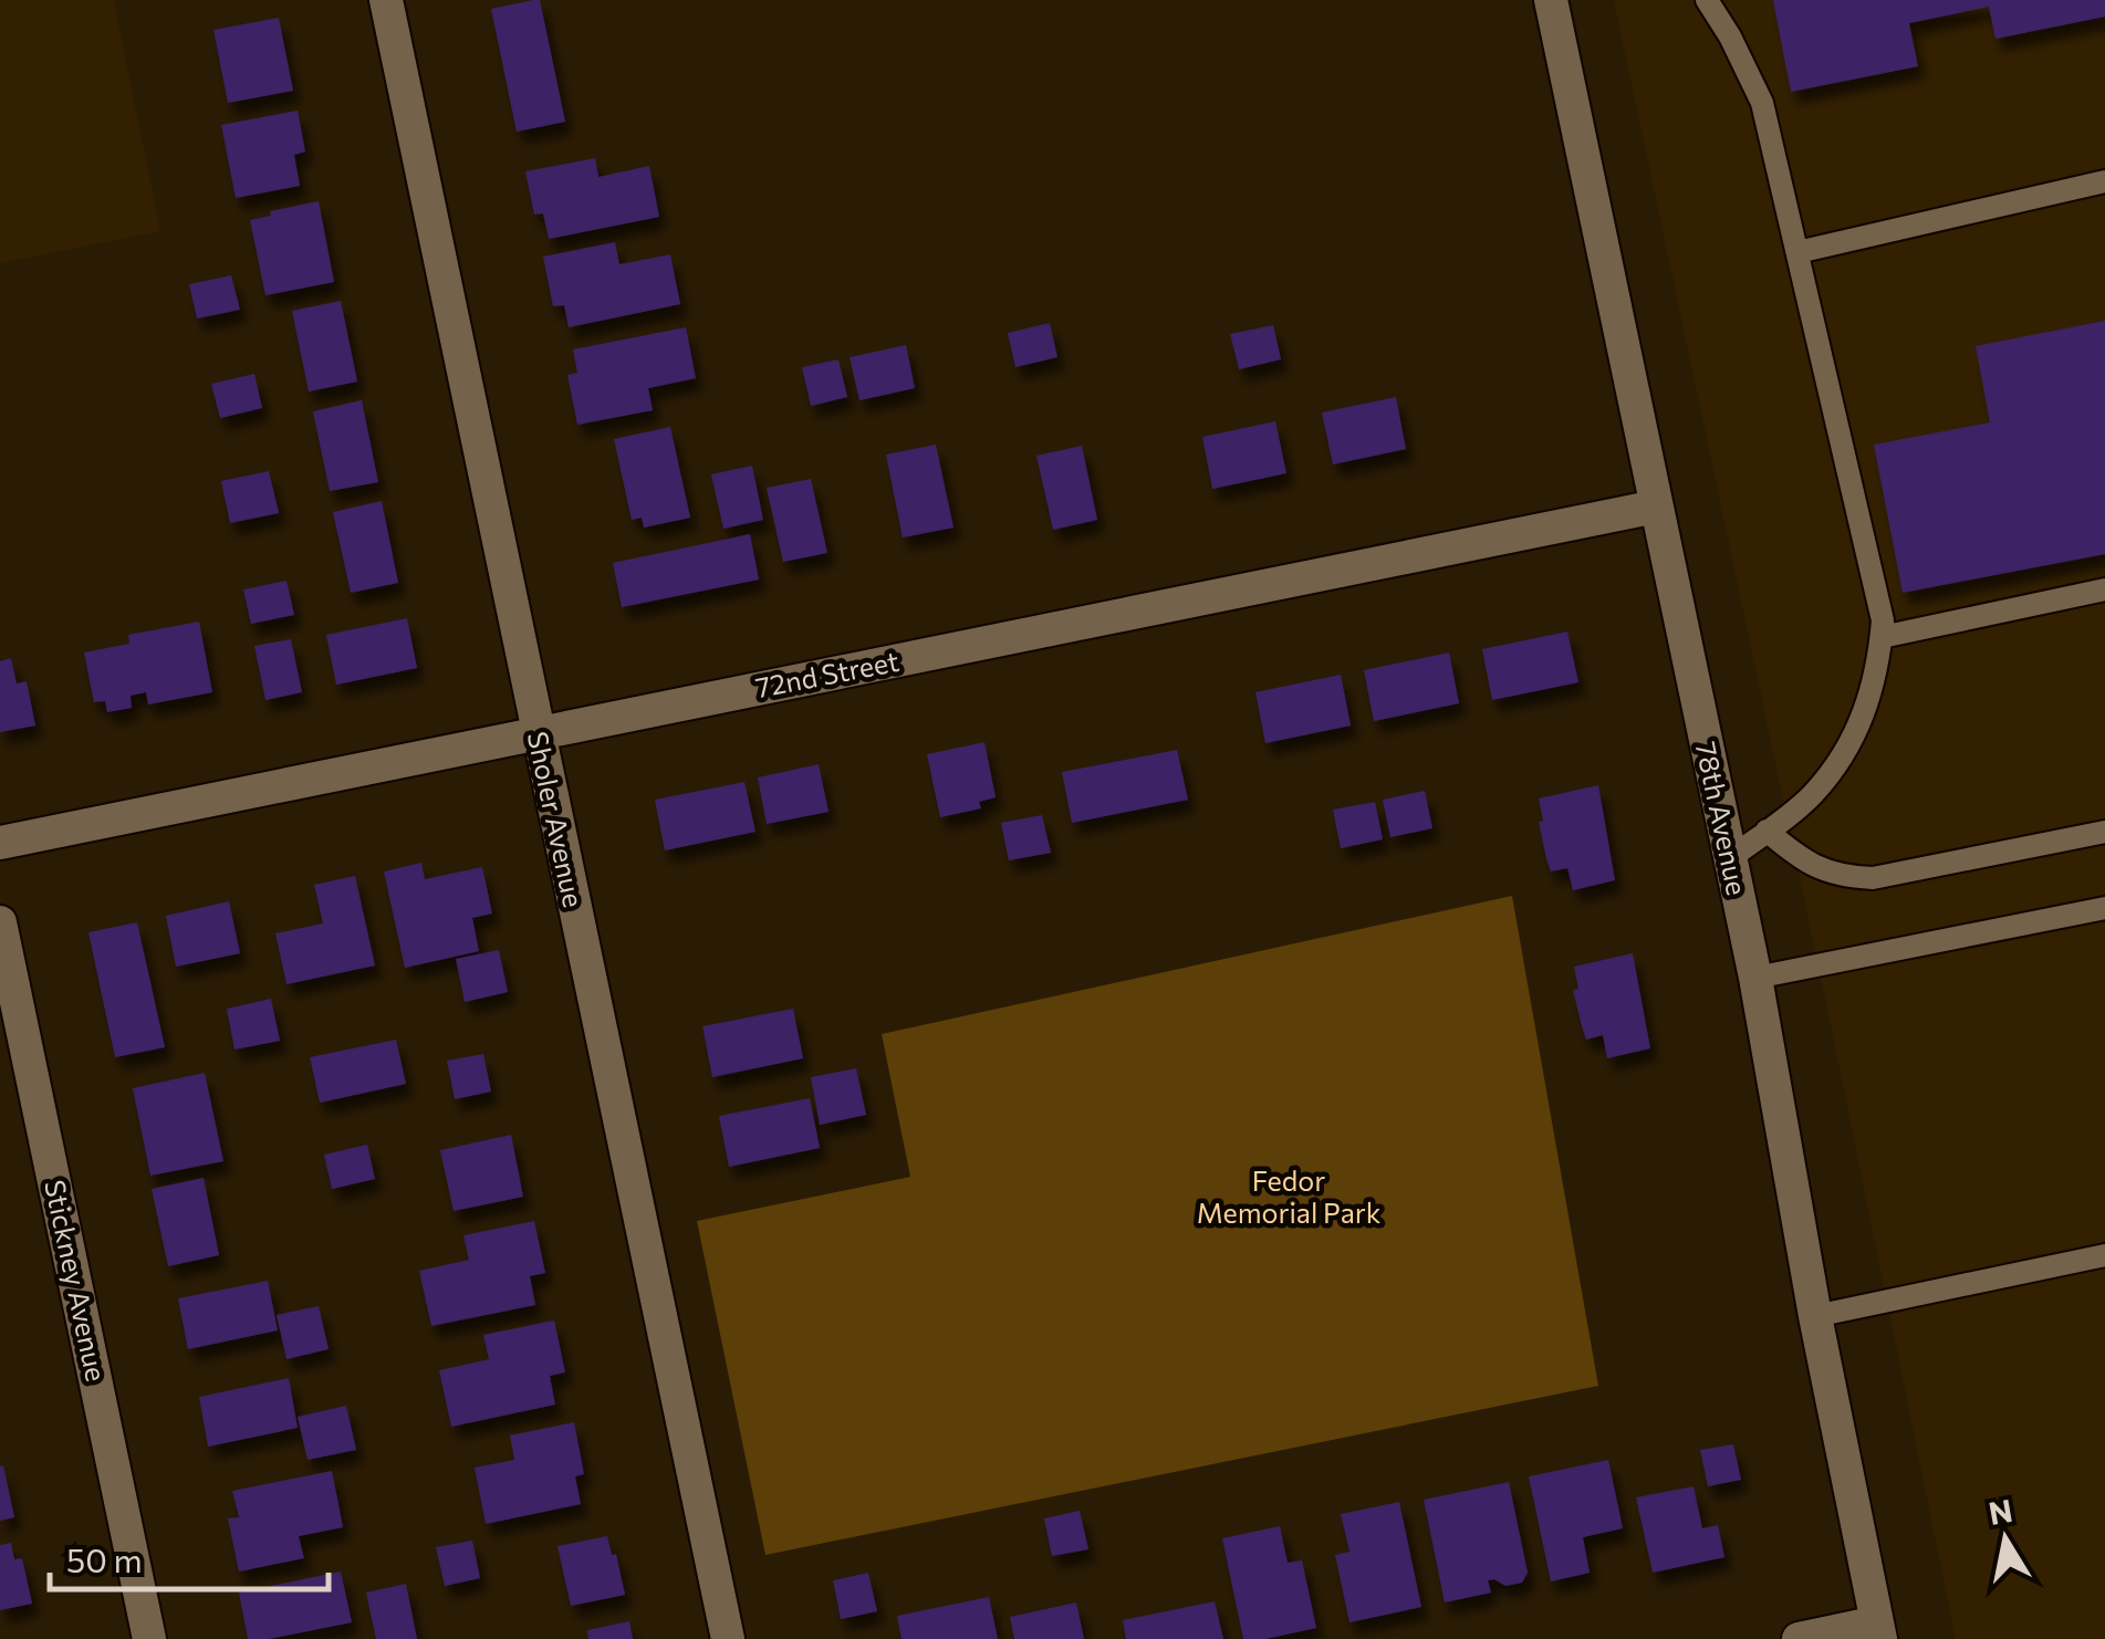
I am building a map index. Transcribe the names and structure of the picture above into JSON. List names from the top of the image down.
{
  "streets": {
    "street": [
      "72nd Street",
      "78th Avenue",
      "Sholer Avenue",
      "Stickney Avenue"
    ]
  },
  "crossings": [
    ["72nd Street", "78th Avenue"],
    ["72nd Street", "Sholer Avenue"]
  ],
  "parks": ["Fedor Memorial Park"],
  "scale_bar": "50 m",
  "north": "top"
}
